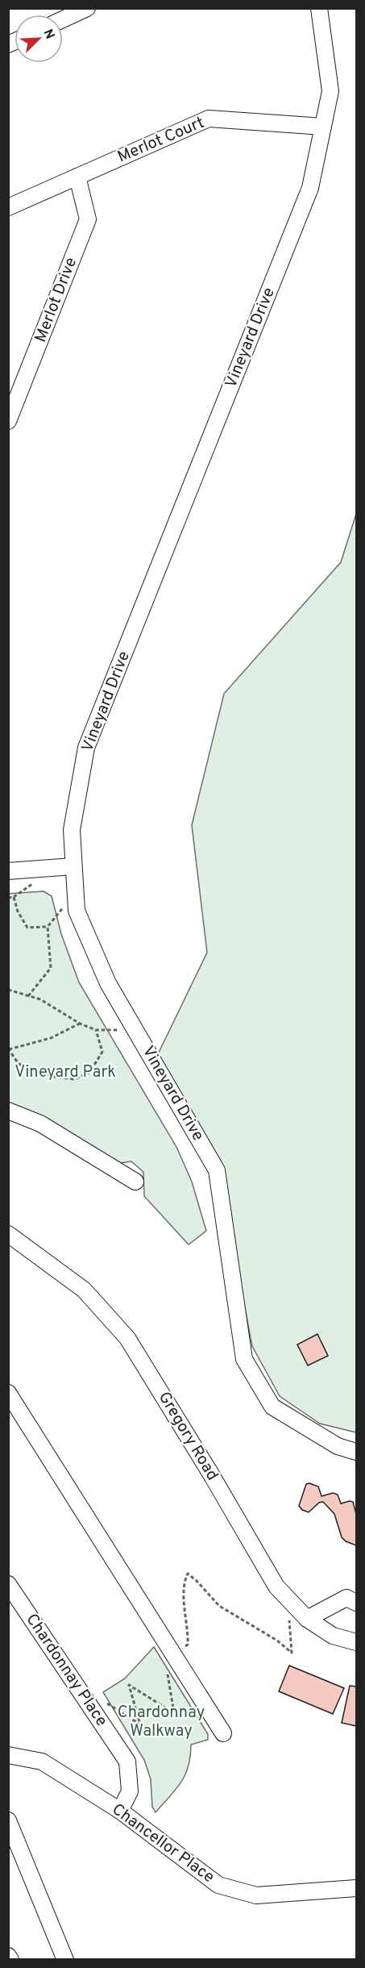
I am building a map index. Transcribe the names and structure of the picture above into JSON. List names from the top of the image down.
{
  "streets": {
    "street": [
      "Merlot Court",
      "Merlot Drive",
      "Vineyard Drive",
      "Gregory Road",
      "Chardonnay Place",
      "Chancellor Place"
    ]
  },
  "crossings": [
    ["Merlot Court", "Merlot Drive"],
    ["Merlot Court", "Vineyard Drive"],
    ["Chardonnay Place", "Chancellor Place"]
  ],
  "parks": ["Vineyard Park", "Chardonnay Walkway"],
  "north": "top right"
}
